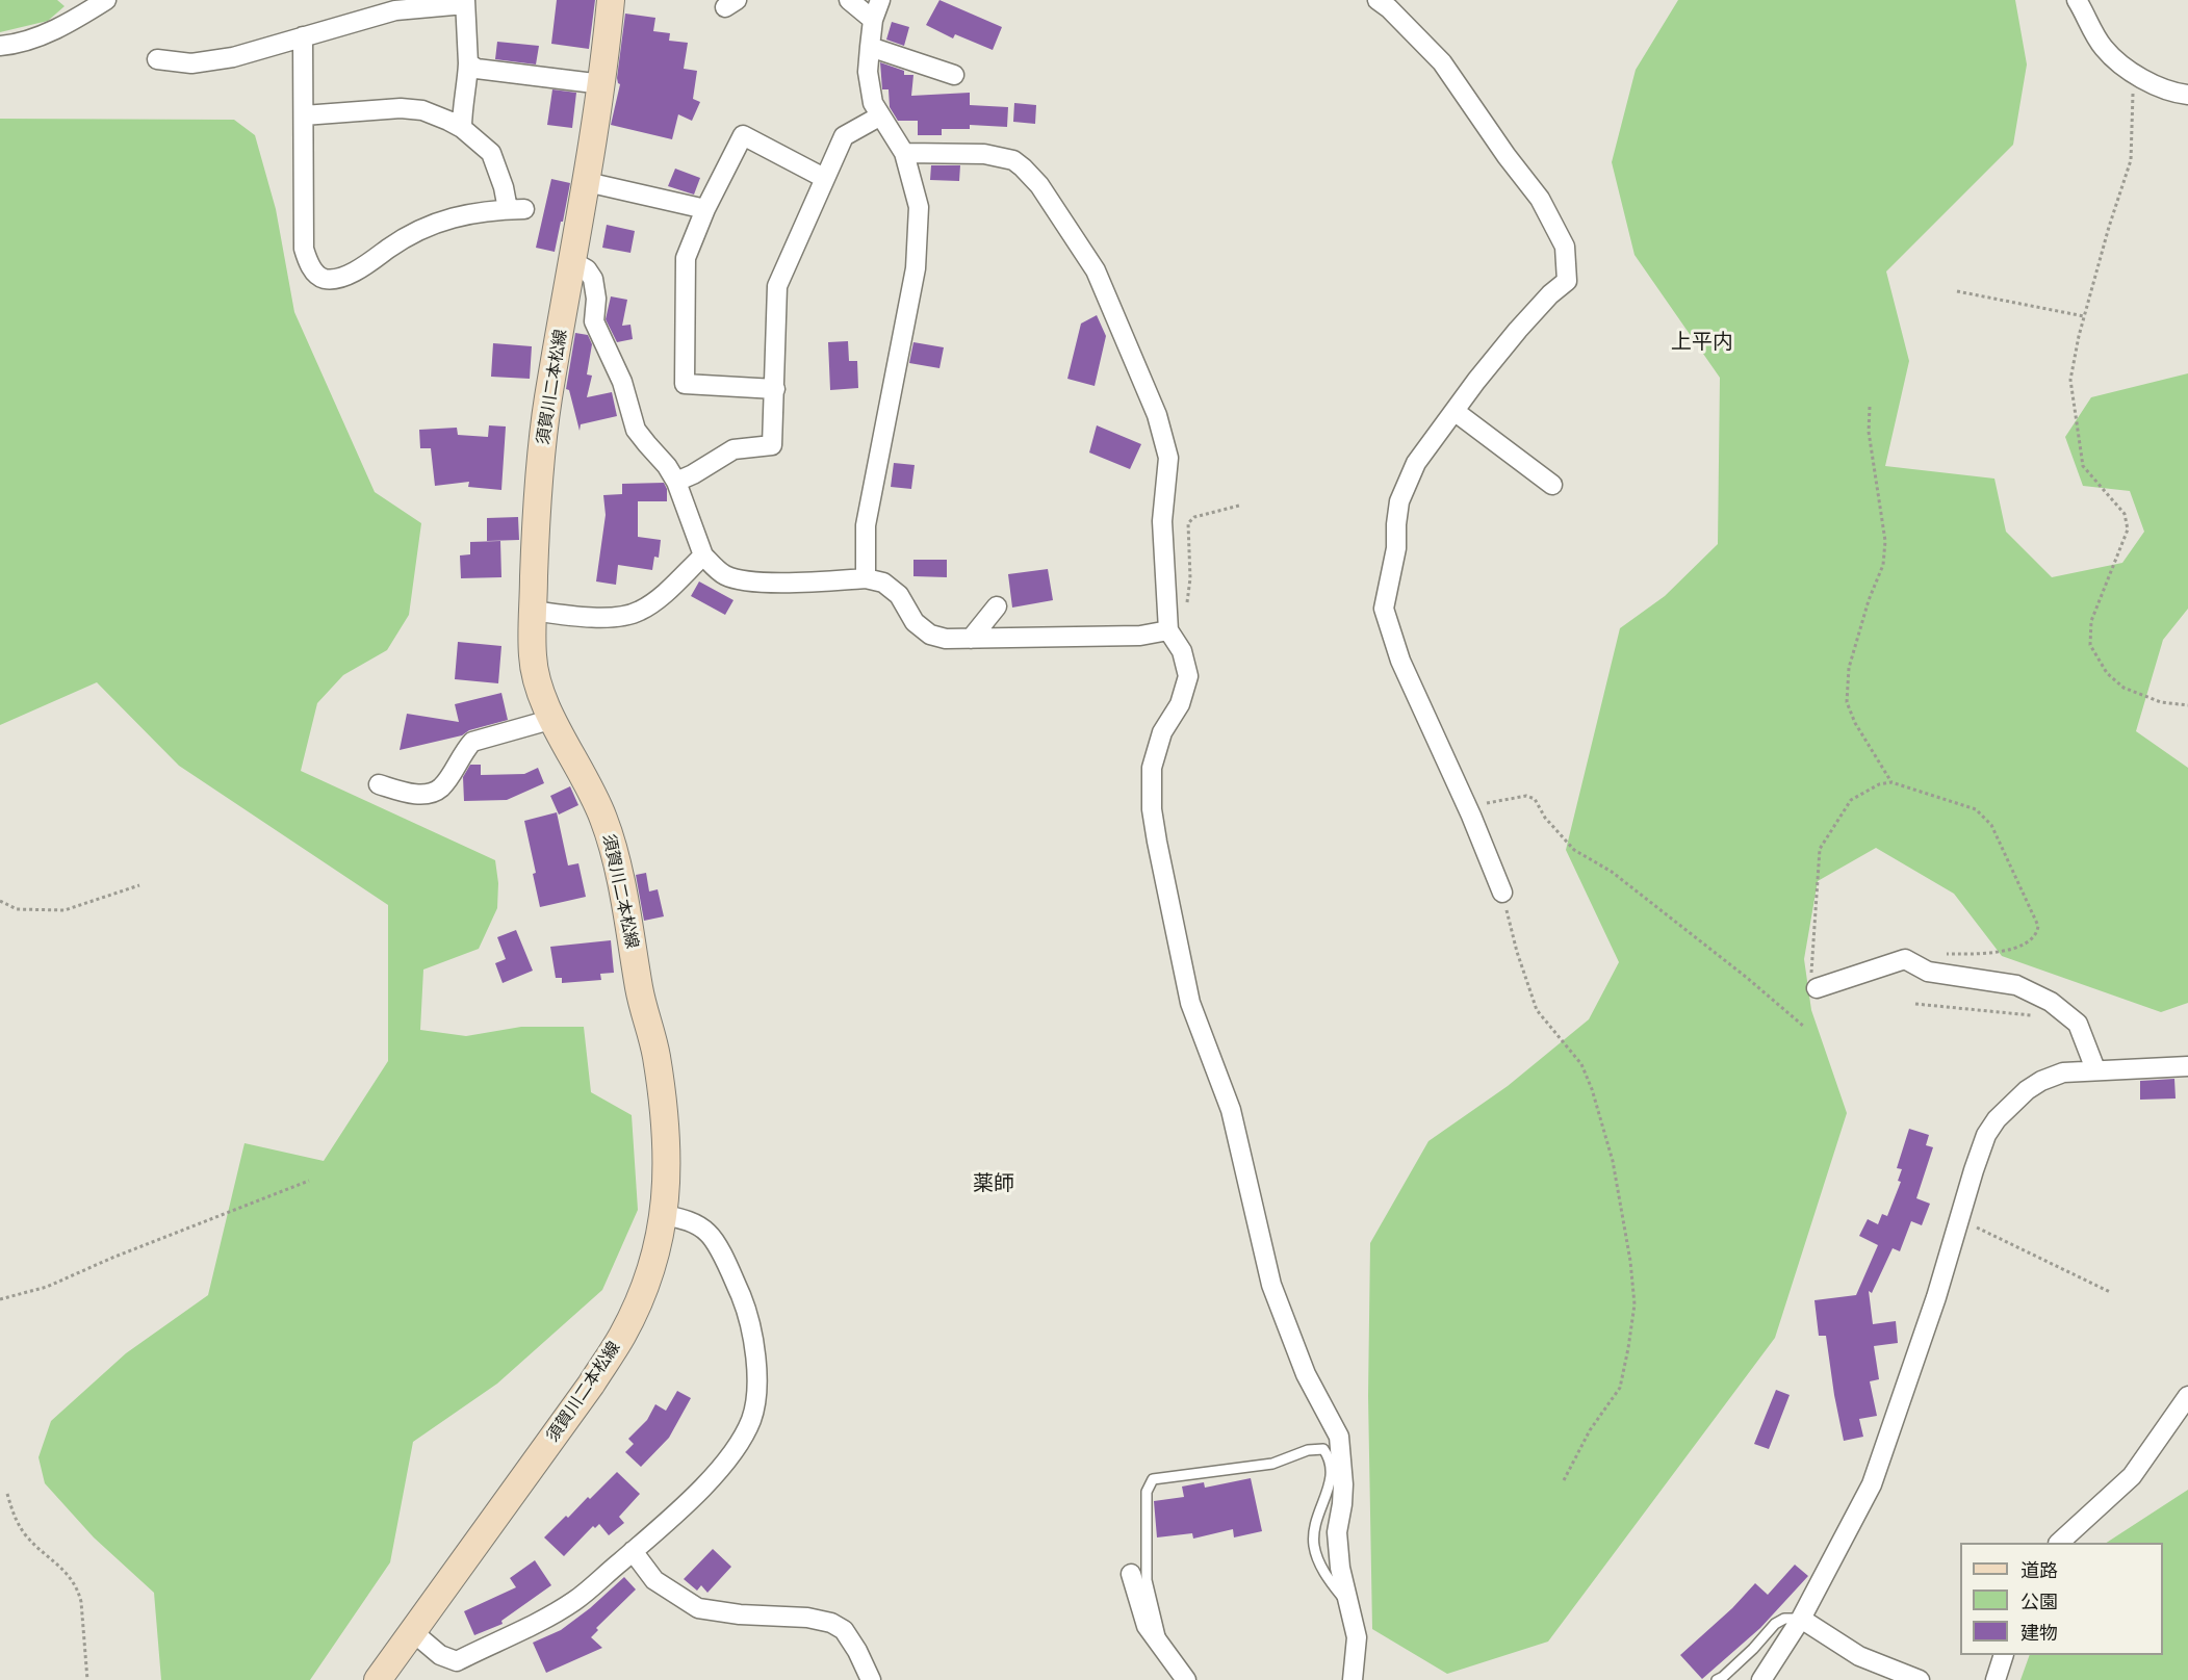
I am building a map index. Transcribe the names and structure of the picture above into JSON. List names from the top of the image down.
{
  "streets": {
    "main road": ["須賀川二本松線"]
  },
  "districts": ["上平内", "薬師"],
  "legend": ["道路", "公園", "建物"]
}
